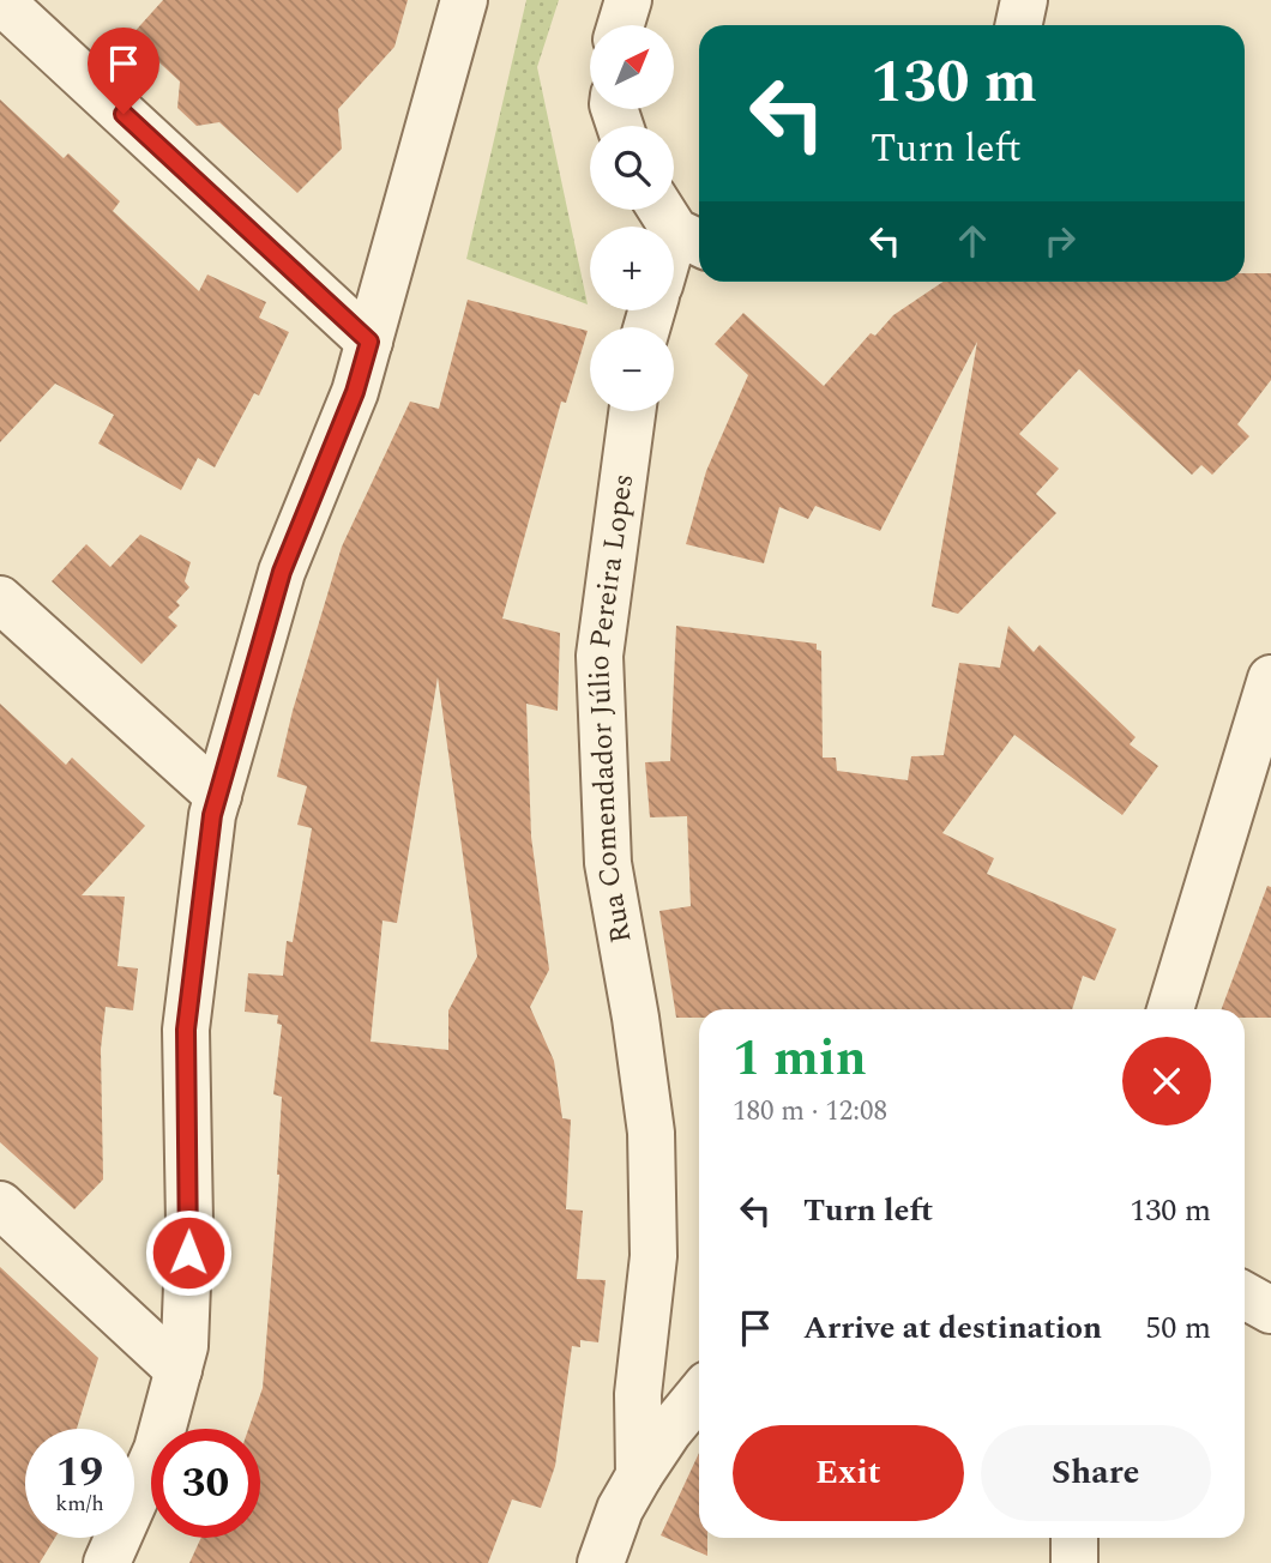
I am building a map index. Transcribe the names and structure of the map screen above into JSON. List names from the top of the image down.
{
  "streets": {
    "street": ["Rua Comendador Júlio Pereira Lopes"]
  },
  "north": "top right",
  "page": {
    "map_buttons": ["+", "−"],
    "turn": ["130 m", "Turn left"],
    "heading": ["1 min", "180 m · 12:08"],
    "list": [
      {
        "name": "Turn left",
        "value": "130 m"
      },
      {
        "name": "Arrive at destination",
        "value": "50 m"
      }
    ],
    "buttons": ["Exit", "Share"],
    "speed": "19 km/h",
    "limit": "30"
  }
}
